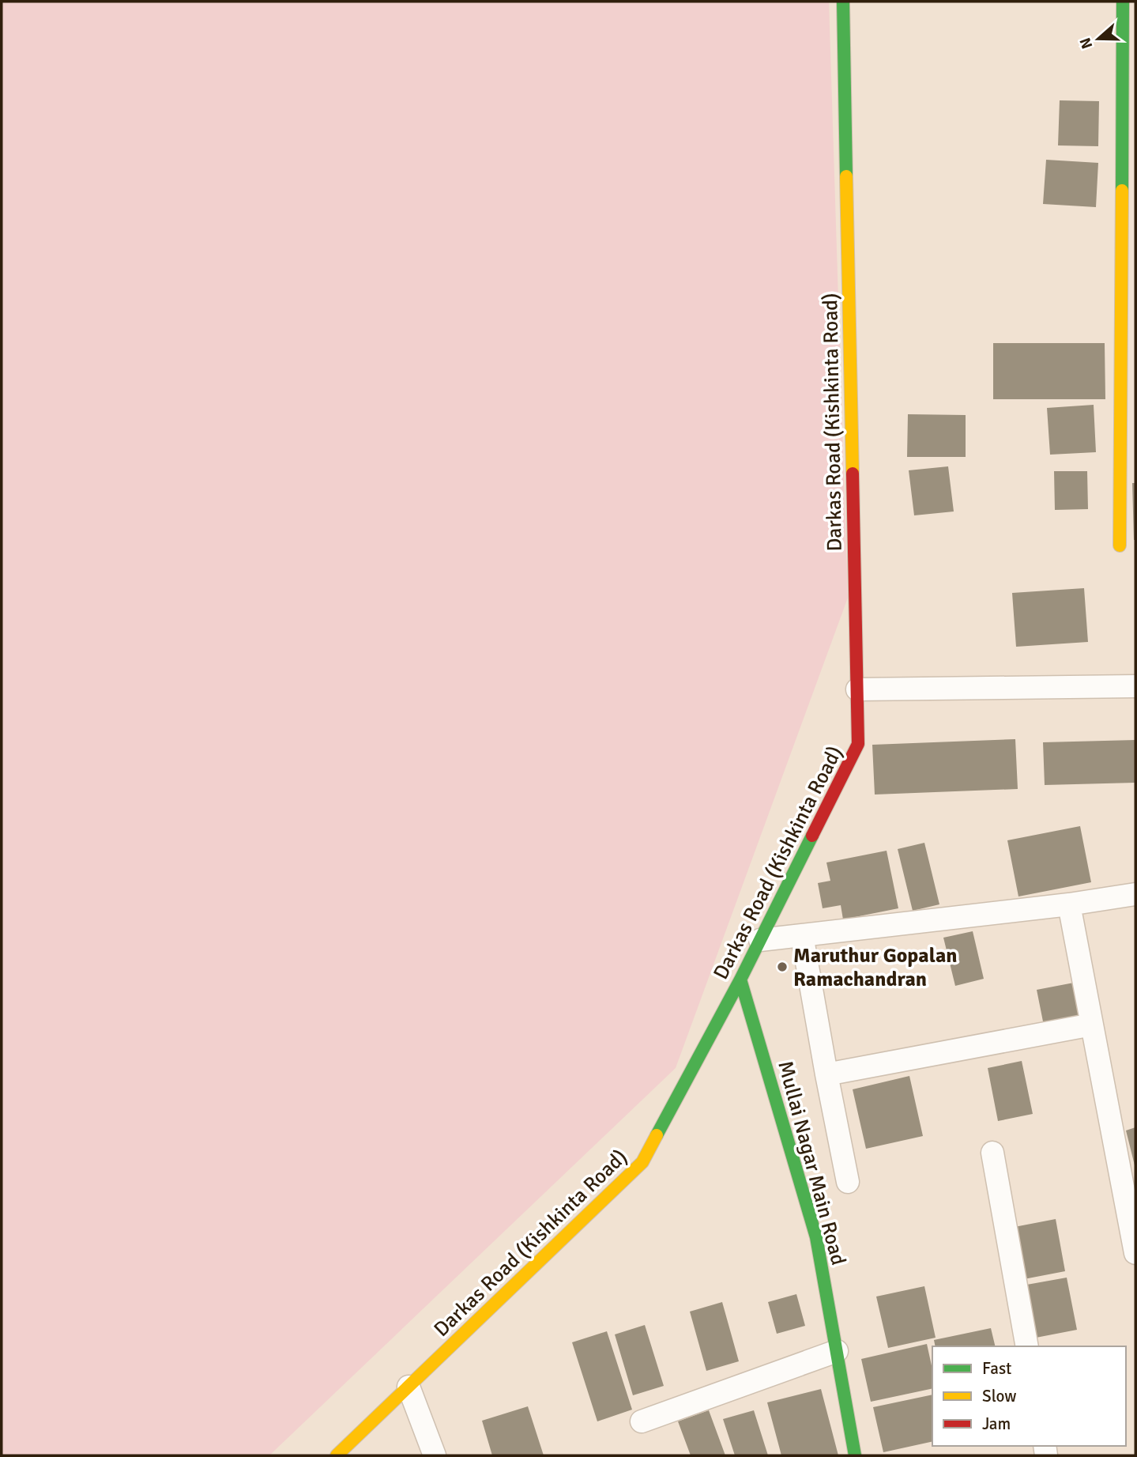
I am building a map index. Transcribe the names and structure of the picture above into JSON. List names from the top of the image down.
{
  "streets": {
    "main road": ["Darkas Road (Kishkinta Road)", "Mullai Nagar Main Road"]
  },
  "crossings": [
    ["Darkas Road (Kishkinta Road)", "Mullai Nagar Main Road"]
  ],
  "places": ["Maruthur Gopalan Ramachandran"],
  "legend": ["Fast", "Slow", "Jam"],
  "north": "left"
}
